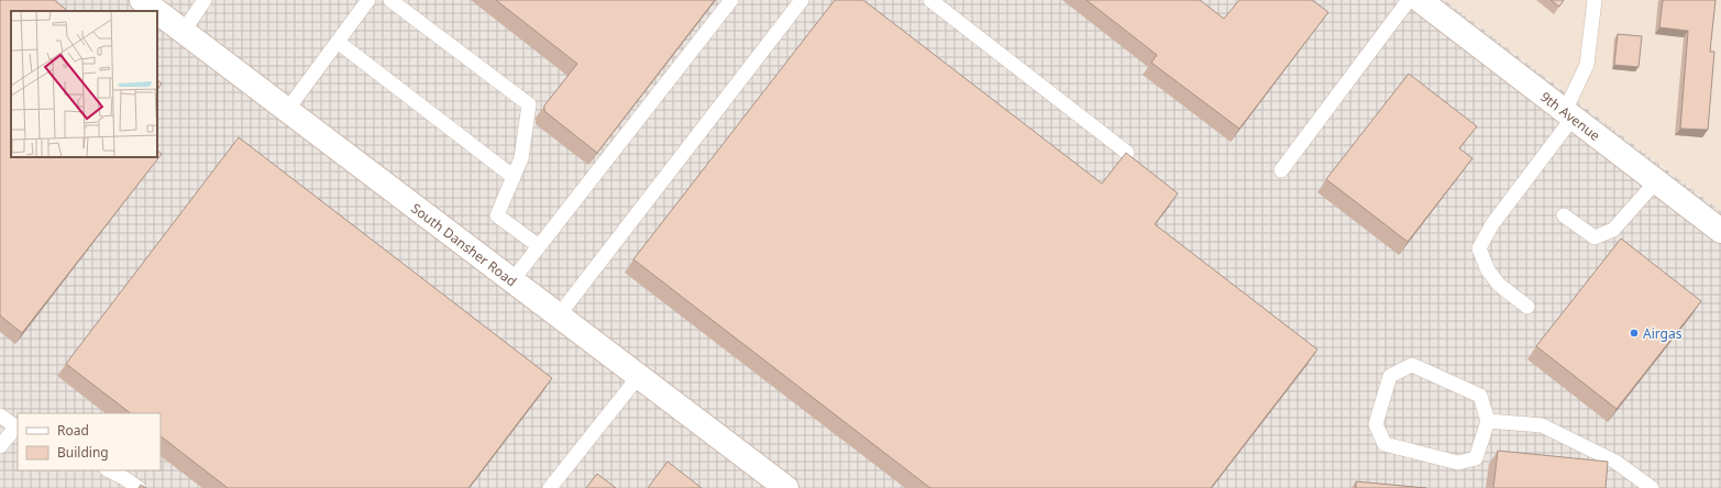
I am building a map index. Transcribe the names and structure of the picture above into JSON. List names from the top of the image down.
{
  "streets": {
    "street": ["9th Avenue", "South Dansher Road"]
  },
  "places": ["Airgas"],
  "legend": ["Road", "Building"]
}
